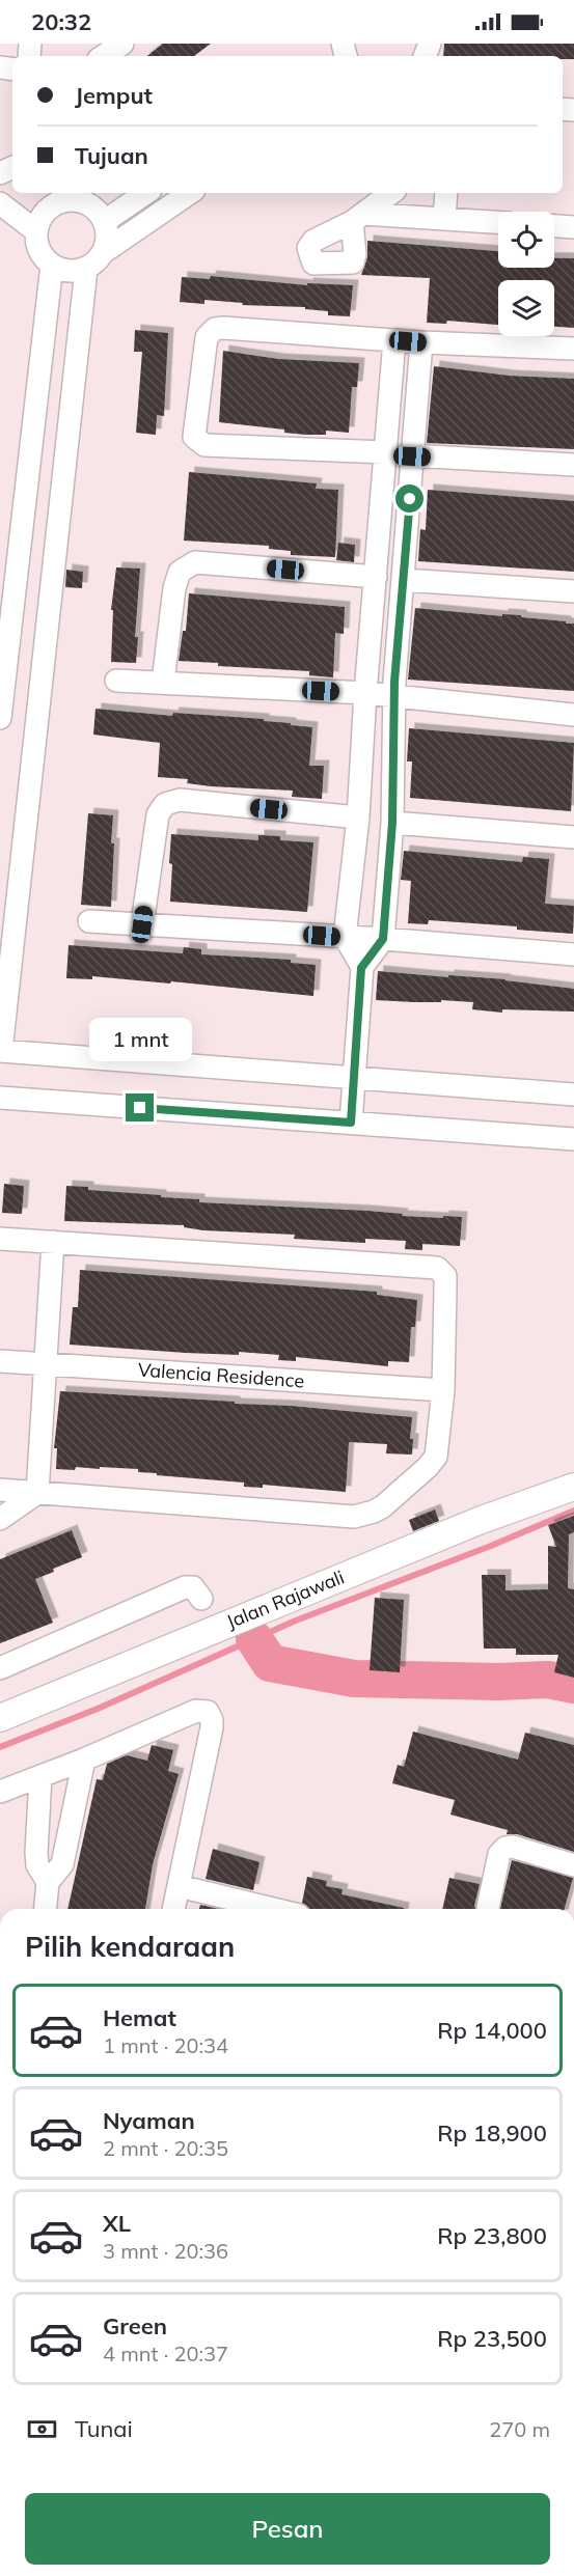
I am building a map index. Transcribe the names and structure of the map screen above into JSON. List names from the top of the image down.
{
  "streets": {
    "street": ["Valencia Residence", "Jalan Rajawali"]
  },
  "page": {
    "status": "20:32",
    "banner": ["Jemput", "Tujuan"],
    "bubble": "1 mnt",
    "heading": "Pilih kendaraan",
    "list": [
      {
        "name": "Hemat",
        "note": "1 mnt · 20:34",
        "value": "Rp 14,000"
      },
      {
        "name": "Nyaman",
        "note": "2 mnt · 20:35",
        "value": "Rp 18,900"
      },
      {
        "name": "XL",
        "note": "3 mnt · 20:36",
        "value": "Rp 23,800"
      },
      {
        "name": "Green",
        "note": "4 mnt · 20:37",
        "value": "Rp 23,500"
      }
    ],
    "pay": ["Tunai", "270 m"],
    "buttons": "Pesan"
  }
}
